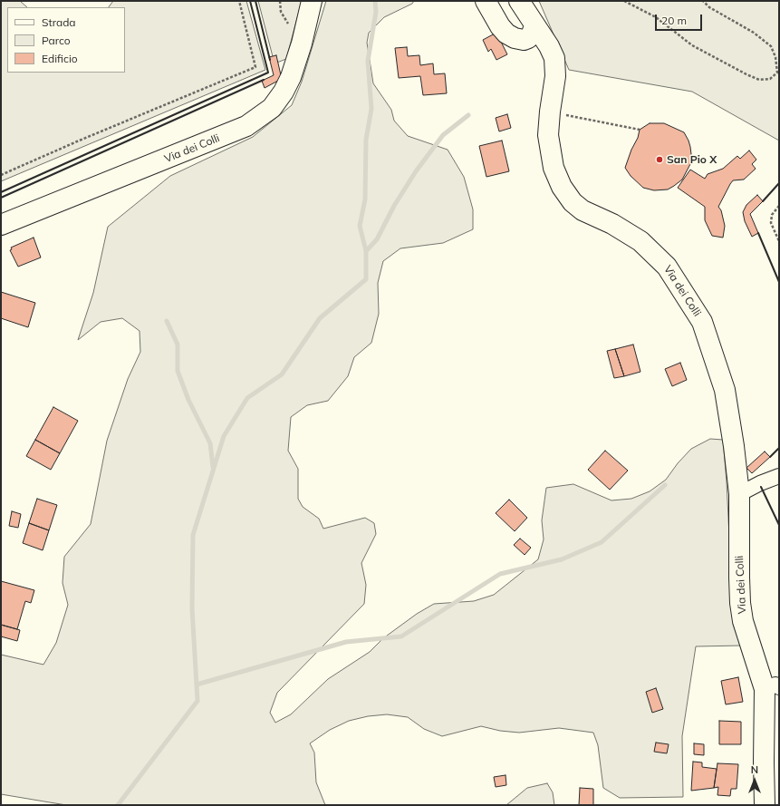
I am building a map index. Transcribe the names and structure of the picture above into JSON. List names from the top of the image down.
{
  "streets": {
    "street": ["Via dei Colli"]
  },
  "places": ["San Pio X"],
  "legend": ["Strada", "Parco", "Edificio"],
  "scale_bar": "20 m",
  "north": "top"
}
